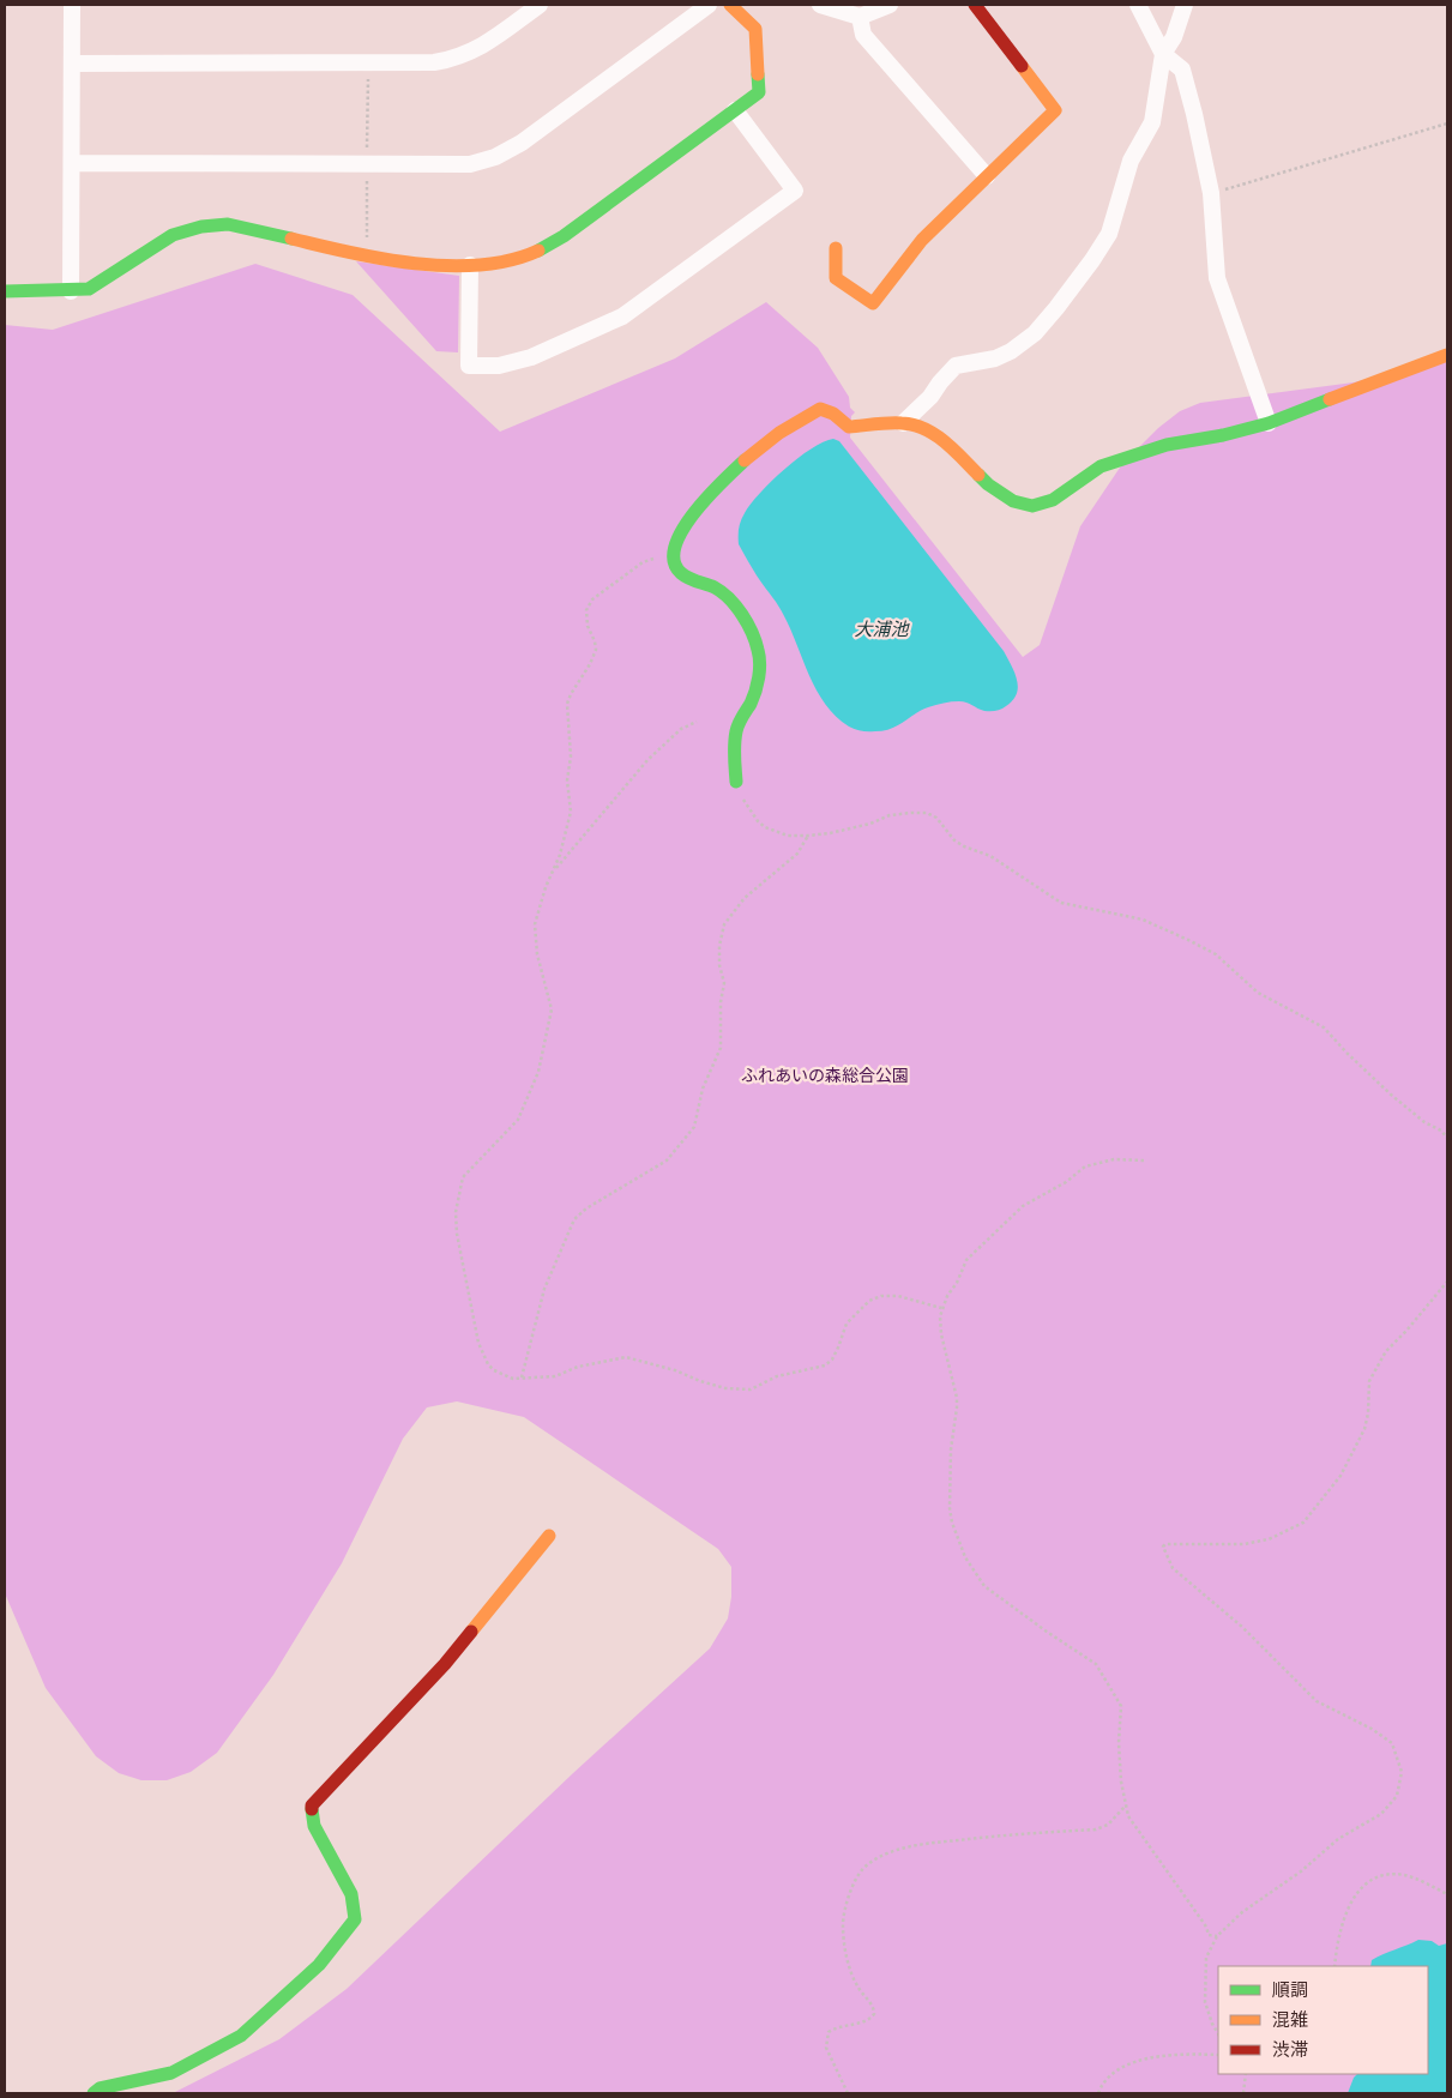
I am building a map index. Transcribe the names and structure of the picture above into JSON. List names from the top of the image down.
{
  "water": ["大浦池"],
  "parks": ["ふれあいの森総合公園"],
  "legend": ["順調", "混雑", "渋滞"]
}
